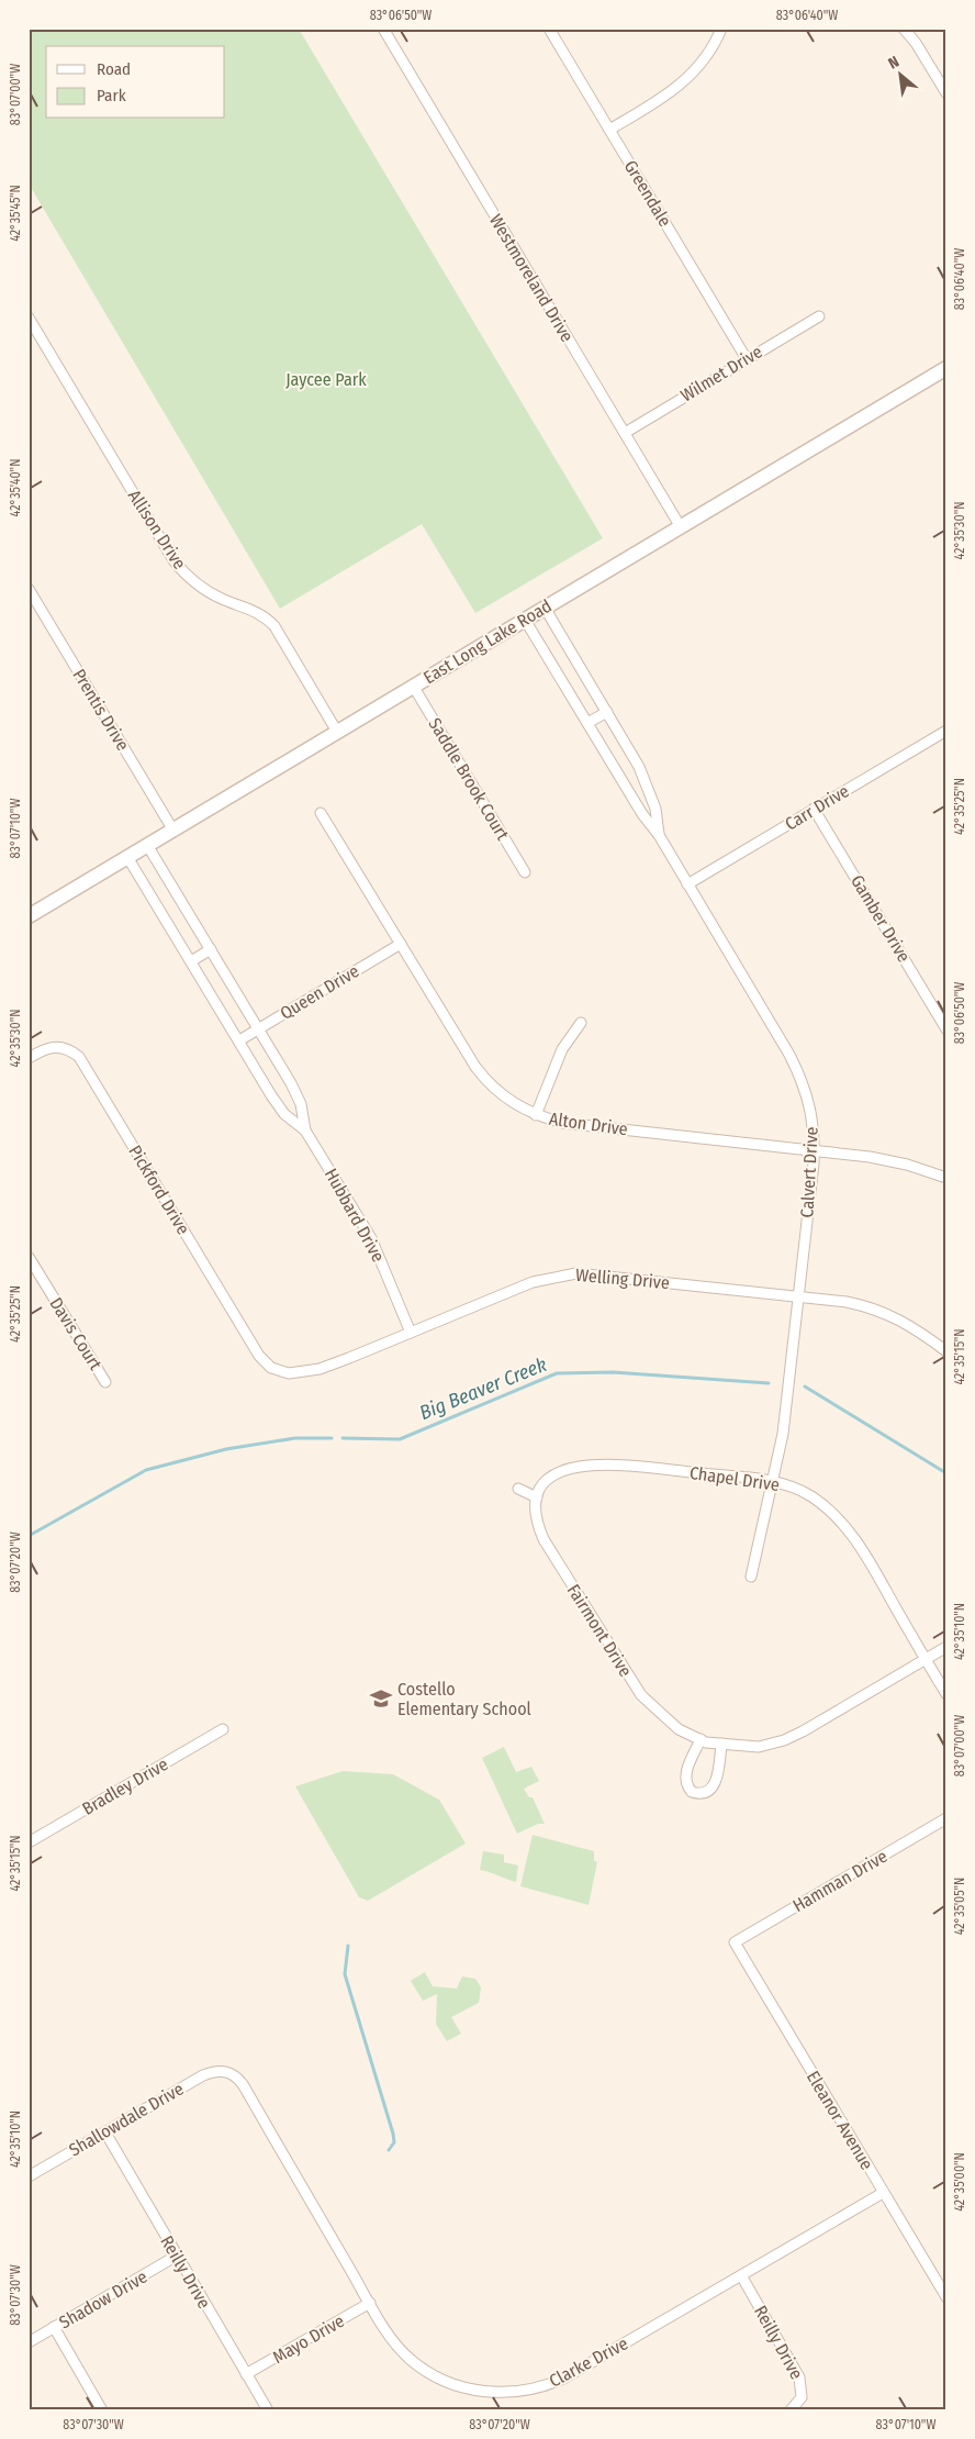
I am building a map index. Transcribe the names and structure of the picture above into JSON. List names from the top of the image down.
{
  "streets": {
    "main road": ["East Long Lake Road"],
    "street": [
      "Greendale",
      "Westmoreland Drive",
      "Wilmet Drive",
      "Allison Drive",
      "Prentis Drive",
      "Saddle Brook Court",
      "Carr Drive",
      "Gamber Drive",
      "Queen Drive",
      "Alton Drive",
      "Calvert Drive",
      "Pickford Drive",
      "Hubbard Drive",
      "Welling Drive",
      "Davis Court",
      "Chapel Drive",
      "Fairmont Drive",
      "Bradley Drive",
      "Hamman Drive",
      "Shallowdale Drive",
      "Eleanor Avenue",
      "Reilly Drive",
      "Shadow Drive",
      "Mayo Drive",
      "Clarke Drive"
    ]
  },
  "crossings": [
    ["Greendale", "Wilmet Drive"],
    ["Westmoreland Drive", "Wilmet Drive"],
    ["Westmoreland Drive", "East Long Lake Road"],
    ["Allison Drive", "East Long Lake Road"],
    ["East Long Lake Road", "Prentis Drive"],
    ["East Long Lake Road", "Saddle Brook Court"],
    ["East Long Lake Road", "Calvert Drive"],
    ["East Long Lake Road", "Hubbard Drive"],
    ["Carr Drive", "Gamber Drive"],
    ["Carr Drive", "Calvert Drive"],
    ["Queen Drive", "Alton Drive"],
    ["Queen Drive", "Hubbard Drive"],
    ["Alton Drive", "Calvert Drive"],
    ["Calvert Drive", "Welling Drive"],
    ["Calvert Drive", "Chapel Drive"],
    ["Pickford Drive", "Welling Drive"],
    ["Hubbard Drive", "Welling Drive"],
    ["Chapel Drive", "Fairmont Drive"],
    ["Hamman Drive", "Eleanor Avenue"],
    ["Shallowdale Drive", "Reilly Drive"],
    ["Shallowdale Drive", "Clarke Drive"],
    ["Eleanor Avenue", "Clarke Drive"],
    ["Reilly Drive", "Shadow Drive"],
    ["Reilly Drive", "Mayo Drive"],
    ["Reilly Drive", "Clarke Drive"],
    ["Mayo Drive", "Clarke Drive"]
  ],
  "water": ["Big Beaver Creek"],
  "parks": ["Jaycee Park"],
  "places": {
    "school or university": ["Costello Elementary School"]
  },
  "legend": ["Road", "Park"],
  "north": "top left",
  "coordinates": [
    "83°06'50\"W",
    "83°06'40\"W",
    "83°07'00\"W",
    "42°35'45\"N",
    "42°35'40\"N",
    "42°35'30\"N",
    "42°35'25\"N",
    "83°07'10\"W",
    "42°35'15\"N",
    "83°07'20\"W",
    "42°35'10\"N",
    "42°35'05\"N",
    "42°35'00\"N",
    "83°07'30\"W"
  ]
}
